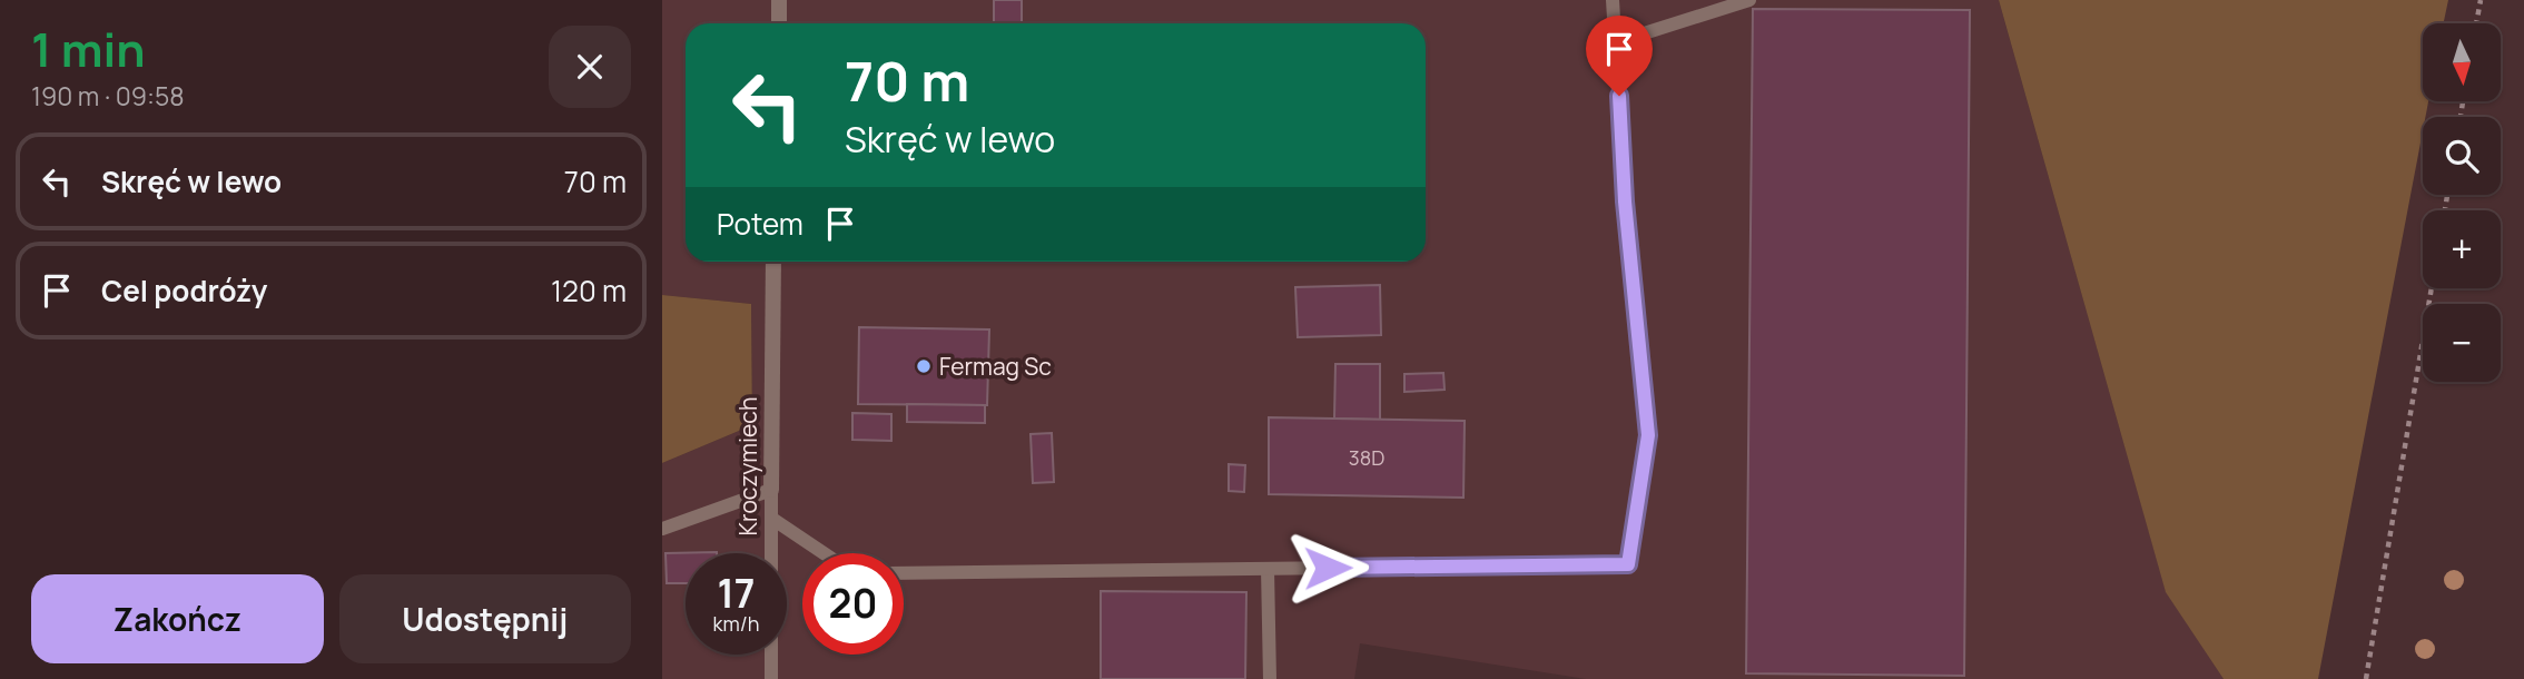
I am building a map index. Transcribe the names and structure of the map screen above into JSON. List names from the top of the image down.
{
  "streets": {
    "street": ["Kroczymiech"]
  },
  "places": ["Fermag Sc"],
  "house_numbers": ["38D"],
  "north": "bottom",
  "page": {
    "heading": ["1 min", "190 m · 09:58"],
    "map_buttons": ["+", "−"],
    "turn": ["70 m", "Skręć w lewo"],
    "list": [
      {
        "name": "Skręć w lewo",
        "value": "70 m"
      },
      {
        "name": "Cel podróży",
        "value": "120 m"
      }
    ],
    "then": "Potem",
    "speed": "17 km/h",
    "limit": "20",
    "buttons": ["Zakończ", "Udostępnij"]
  }
}
